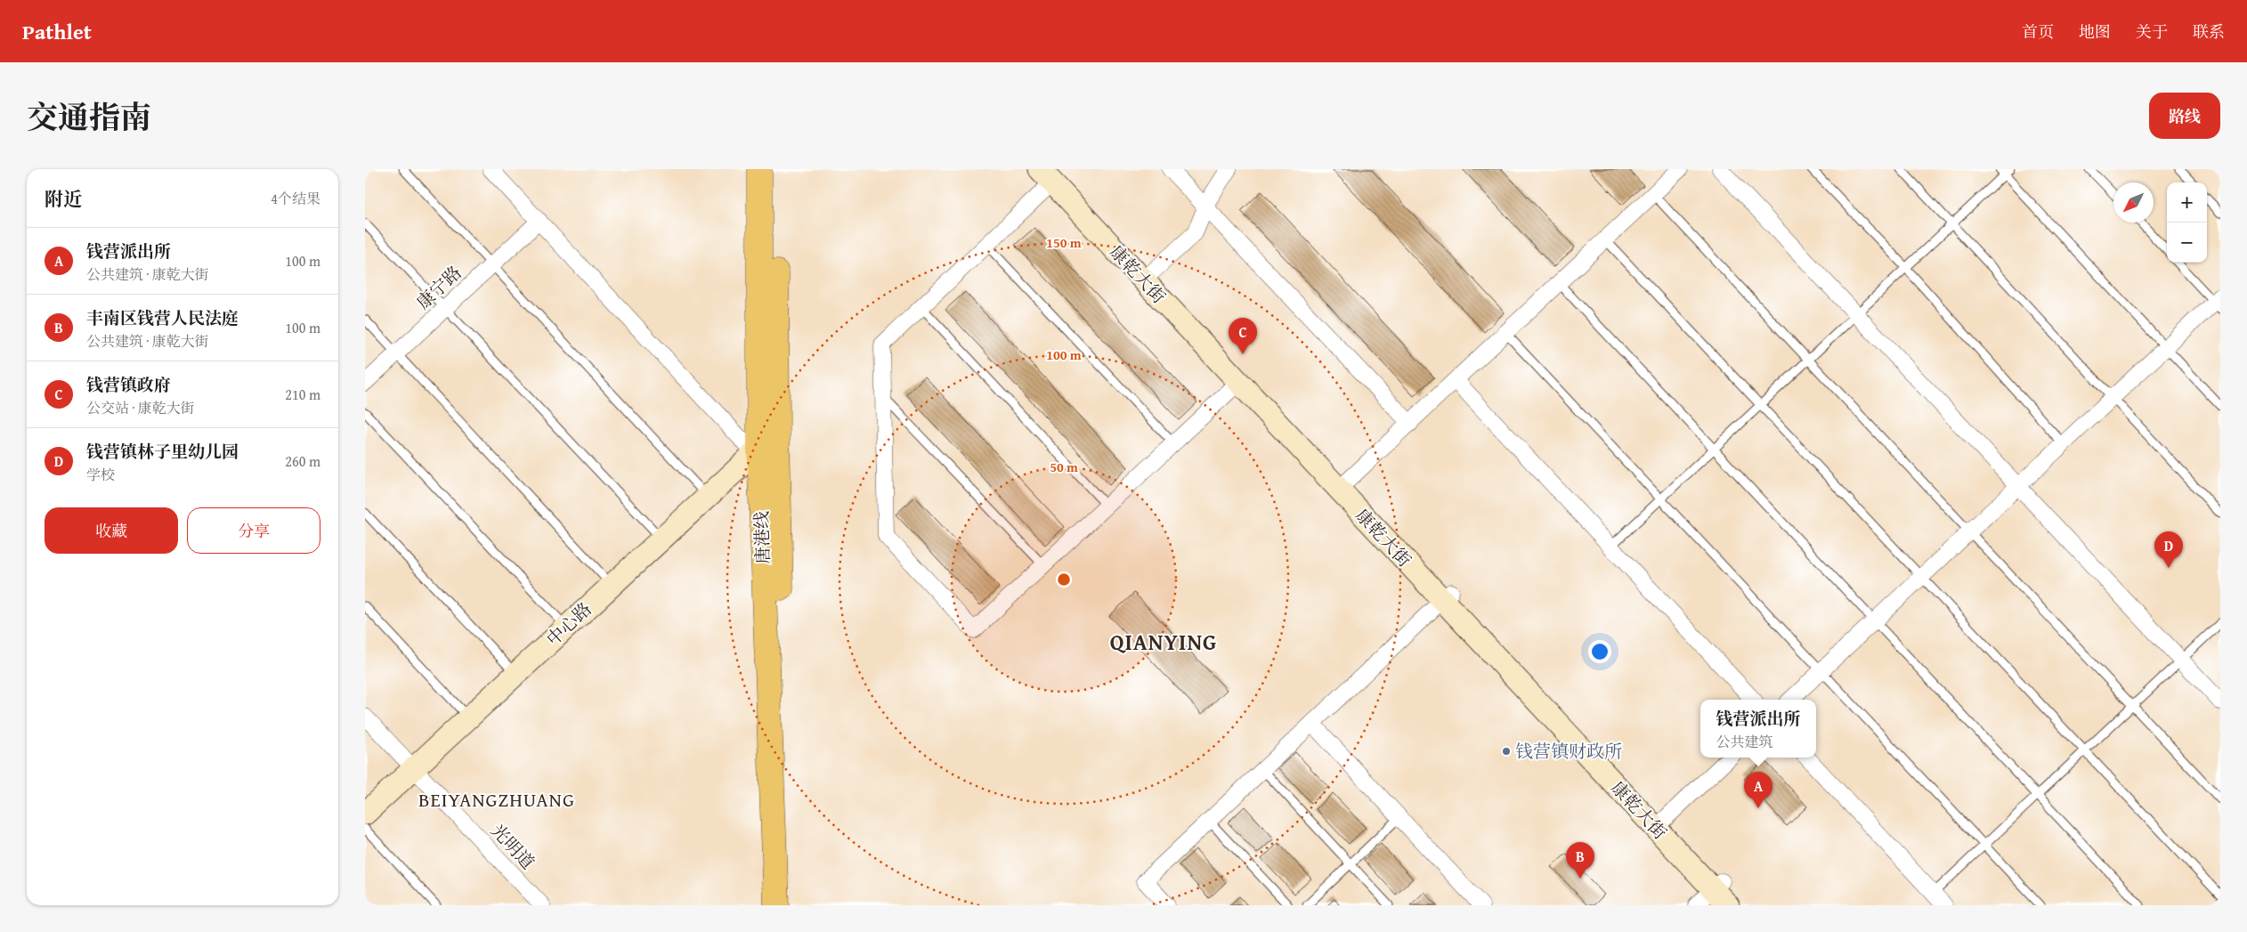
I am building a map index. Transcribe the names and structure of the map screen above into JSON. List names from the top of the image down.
{
  "streets": {
    "highway": ["唐港线"],
    "street": [
      "康乾大街",
      "康宁路",
      "中心路",
      "光明道"
    ]
  },
  "crossings": [
    ["唐港线", "中心路"],
    ["中心路", "光明道"]
  ],
  "districts": ["QIANYING", "BEIYANGZHUANG"],
  "places": ["钱营镇财政所"],
  "north": "bottom left",
  "page": {
    "header": "Pathlet",
    "nav": [
      "首页",
      "地图",
      "关于",
      "联系"
    ],
    "title": "交通指南",
    "buttons": [
      "路线",
      ["收藏", "分享"]
    ],
    "heading": ["附近", "4个结果"],
    "map_buttons": ["+", "−"],
    "list": [
      {
        "mark": "A",
        "name": "钱营派出所",
        "note": "公共建筑 · 康乾大街",
        "value": "100 m"
      },
      {
        "mark": "B",
        "name": "丰南区钱营人民法庭",
        "note": "公共建筑 · 康乾大街",
        "value": "100 m"
      },
      {
        "mark": "C",
        "name": "钱营镇政府",
        "note": "公交站 · 康乾大街",
        "value": "210 m"
      },
      {
        "mark": "D",
        "name": "钱营镇林子里幼儿园",
        "note": "学校",
        "value": "260 m"
      }
    ],
    "pins": [
      "C",
      "D",
      "A",
      "B"
    ],
    "popup": ["钱营派出所", "公共建筑"]
  },
  "rings": ["150 m", "100 m", "50 m"]
}
